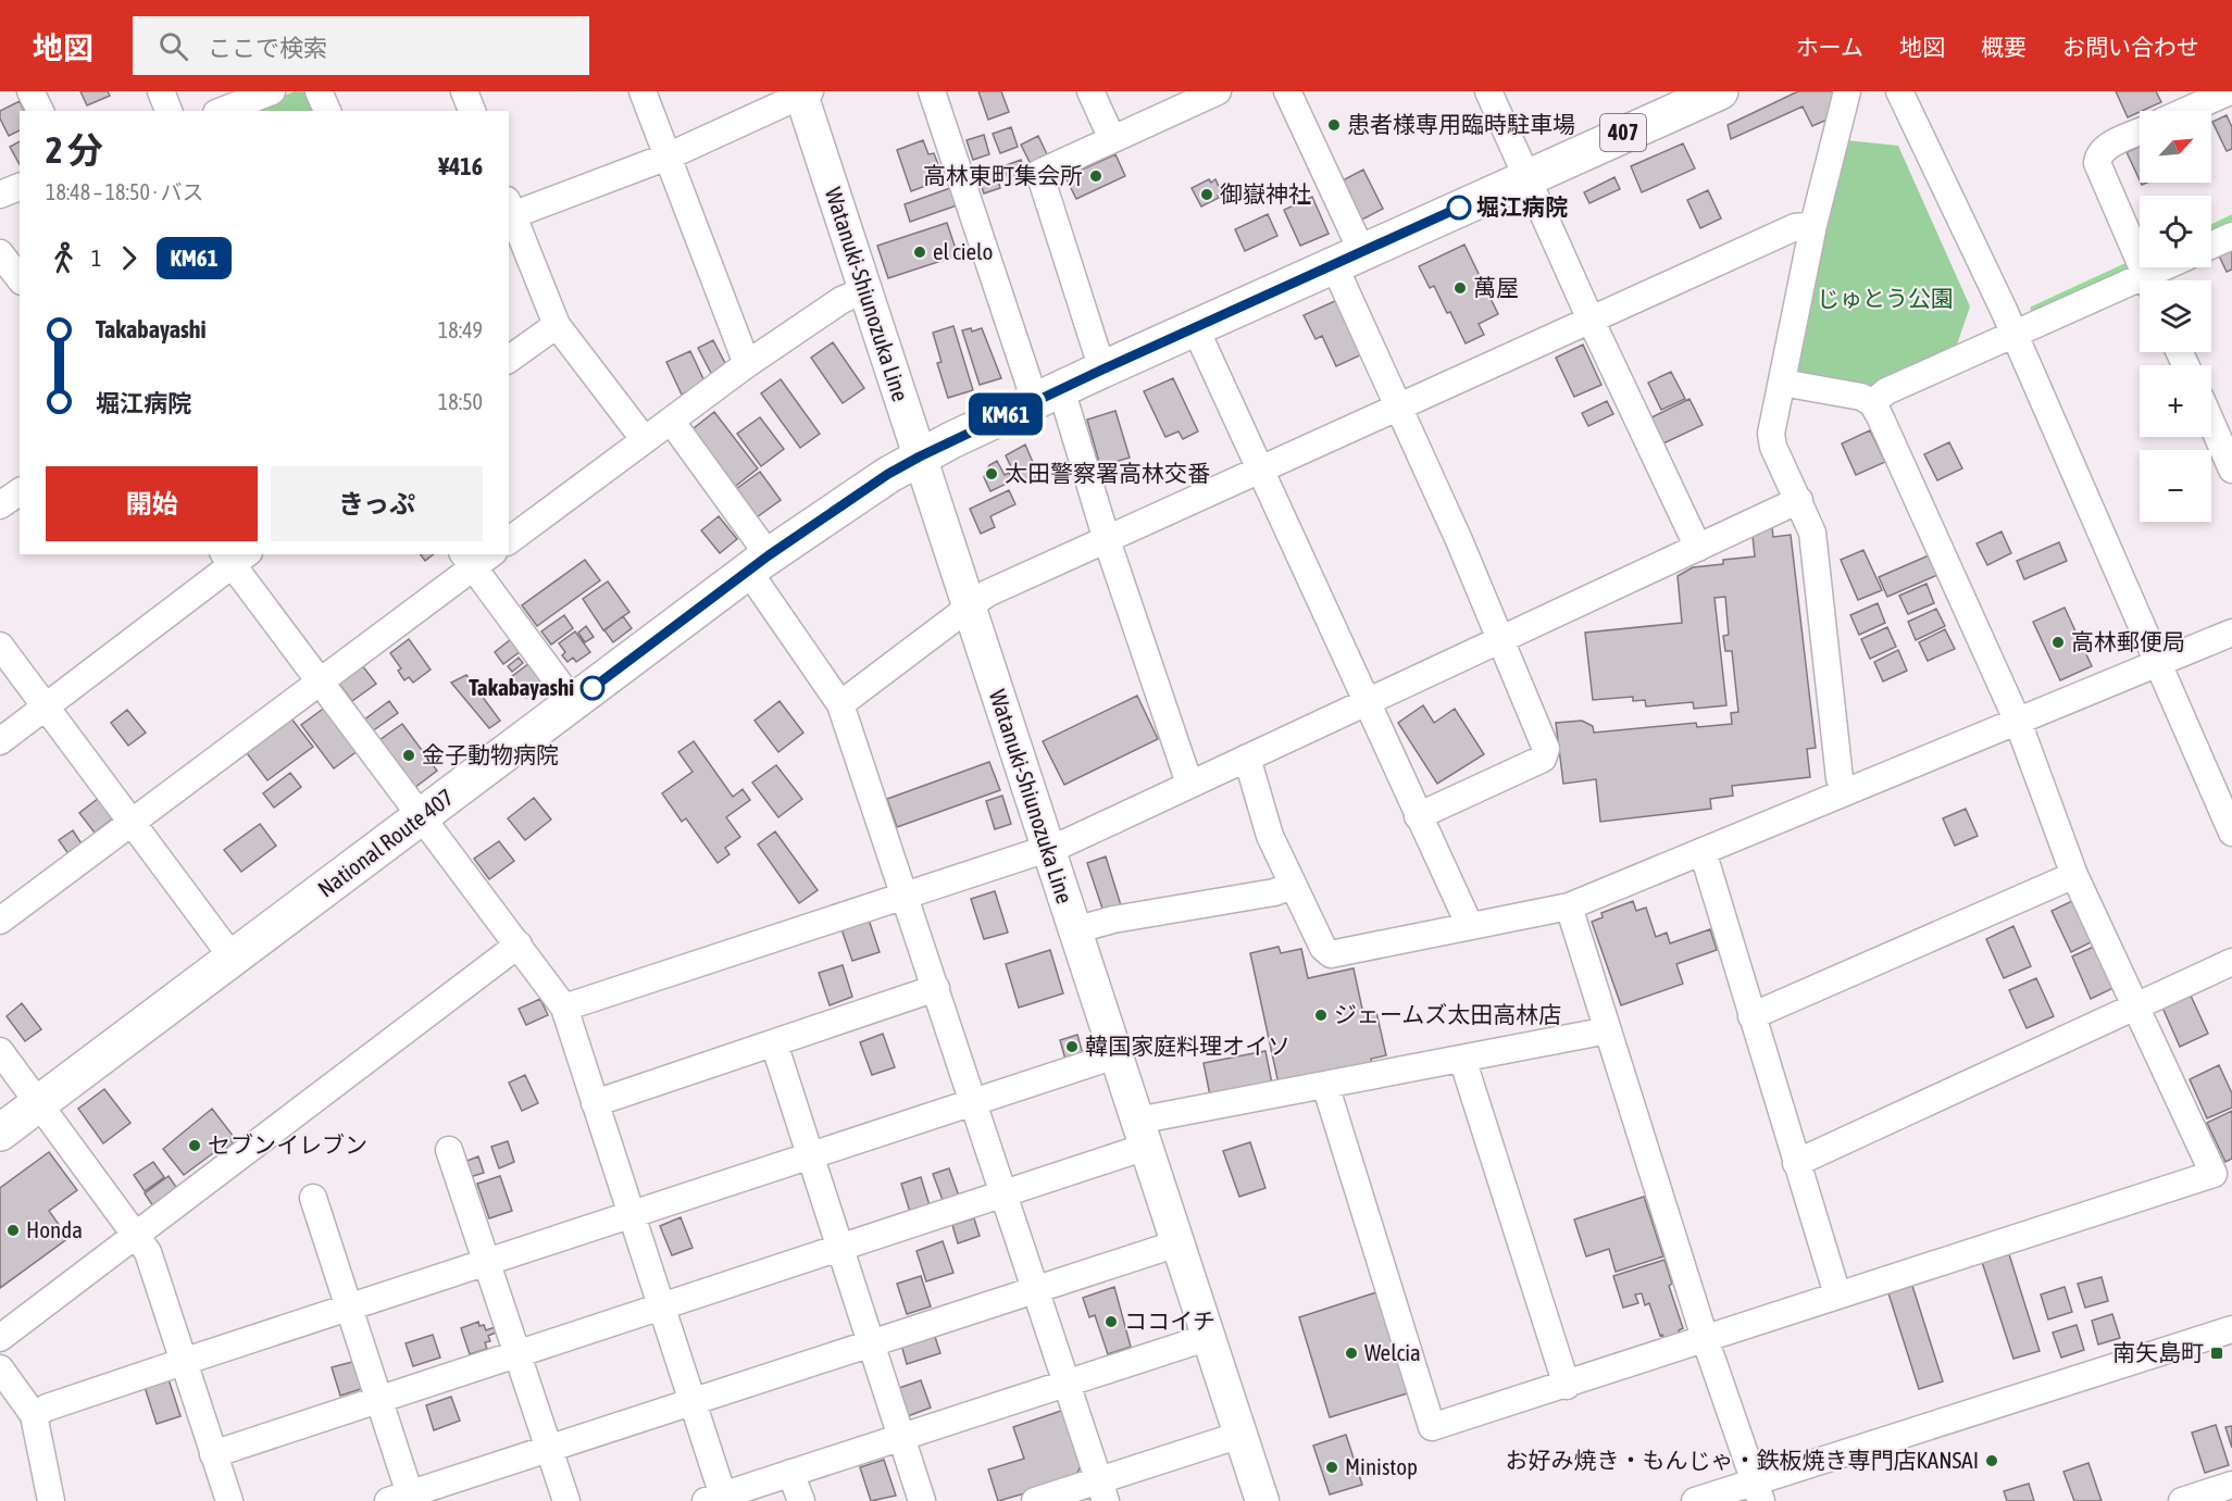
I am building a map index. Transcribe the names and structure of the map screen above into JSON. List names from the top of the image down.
{
  "streets": {
    "highway": ["407", "National Route 407"],
    "main road": ["Watanuki-Shiunozuka Line"]
  },
  "crossings": [
    ["Watanuki-Shiunozuka Line", "National Route 407"]
  ],
  "parks": ["じゅとう公園"],
  "places": {
    "other": [
      "患者様専用臨時駐車場",
      "高林東町集会所",
      "御嶽神社",
      "堀江病院",
      "el cielo",
      "萬屋",
      "太田警察署高林交番",
      "高林郵便局",
      "Takabayashi",
      "金子動物病院",
      "ジェームズ太田高林店",
      "韓国家庭料理オイソ",
      "セブンイレブン",
      "Honda",
      "ココイチ",
      "Welcia",
      "お好み焼き・もんじゃ・鉄板焼き専門店KANSAI",
      "Ministop"
    ],
    "transit": ["南矢島町"]
  },
  "lines": ["bus line KM61"],
  "north": "top right",
  "page": {
    "header": "地図",
    "search": "ここで検索",
    "nav": [
      "ホーム",
      "地図",
      "概要",
      "お問い合わせ"
    ],
    "on_map": "KM61",
    "map_buttons": ["+", "−"],
    "heading": ["2 分", "18:48 – 18:50 · バス", "¥416"],
    "legs": ["1", "KM61"],
    "list": [
      {
        "name": "Takabayashi",
        "value": "18:49"
      },
      {
        "name": "堀江病院",
        "value": "18:50"
      }
    ],
    "buttons": ["開始", "きっぷ"]
  }
}
